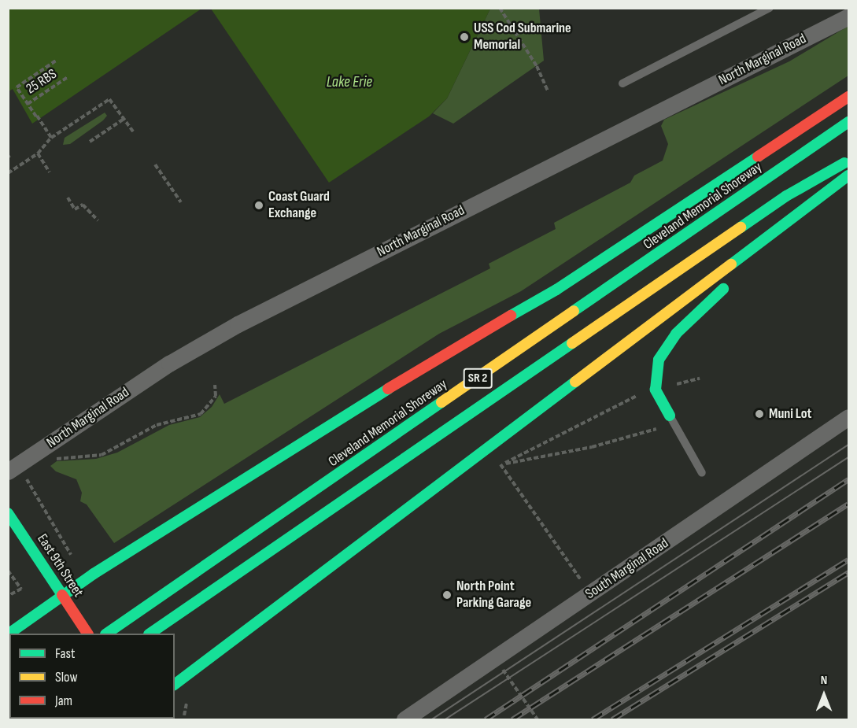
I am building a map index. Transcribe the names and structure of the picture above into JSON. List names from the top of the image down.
{
  "streets": {
    "main road": ["Cleveland Memorial Shoreway", "SR 2", "East 9th Street"],
    "street": ["North Marginal Road", "South Marginal Road"],
    "path": ["25 RBS"]
  },
  "water": ["Lake Erie"],
  "places": [
    "USS Cod Submarine Memorial",
    "Coast Guard Exchange",
    "Muni Lot",
    "North Point Parking Garage"
  ],
  "legend": ["Fast", "Slow", "Jam"],
  "north": "top"
}
